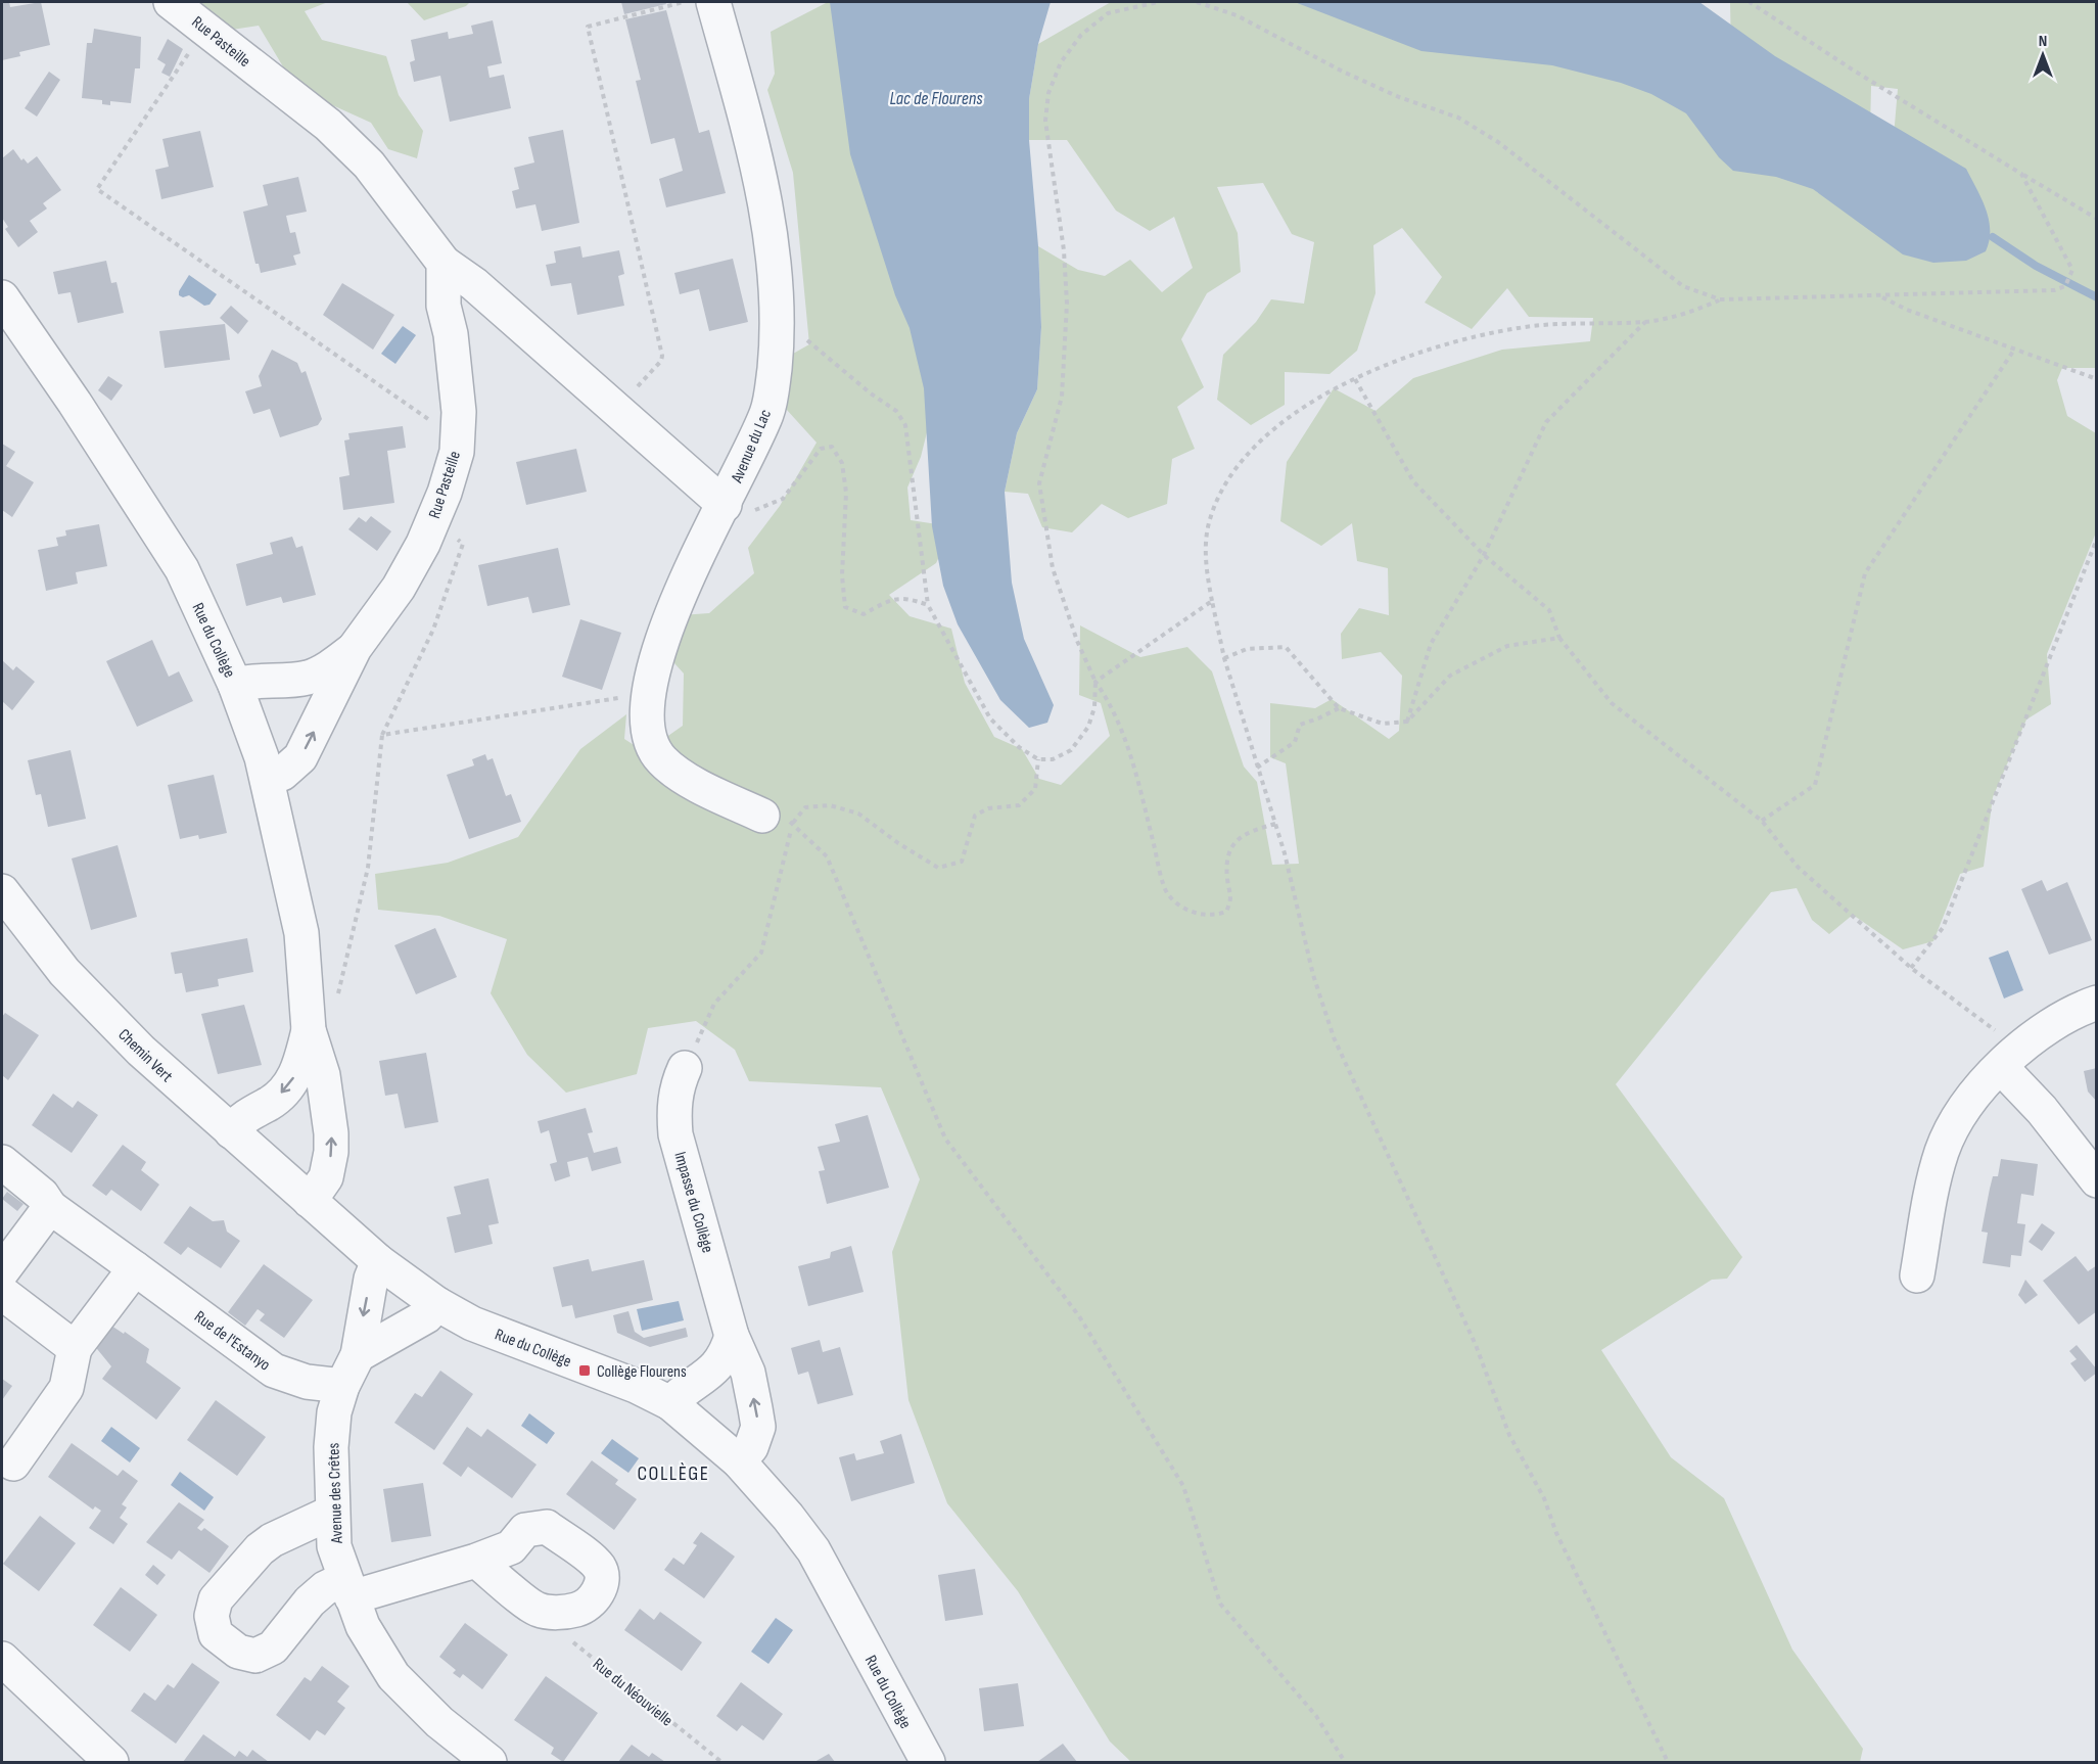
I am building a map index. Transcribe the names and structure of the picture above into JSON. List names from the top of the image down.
{
  "streets": {
    "street": [
      "Rue Pasteille",
      "Avenue du Lac",
      "Rue du Collège",
      "Chemin Vert",
      "Impasse du Collège",
      "Rue de l'Estanyo",
      "Avenue des Crêtes"
    ],
    "path": ["Rue du Néouvielle"]
  },
  "crossings": [
    ["Rue Pasteille", "Avenue du Lac"],
    ["Rue Pasteille", "Rue du Collège"],
    ["Rue du Collège", "Chemin Vert"],
    ["Rue du Collège", "Impasse du Collège"],
    ["Rue du Collège", "Avenue des Crêtes"],
    ["Rue de l'Estanyo", "Avenue des Crêtes"]
  ],
  "districts": ["COLLÈGE"],
  "water": ["Lac de Flourens"],
  "places": {
    "transit": ["Collège Flourens"]
  },
  "north": "top"
}
